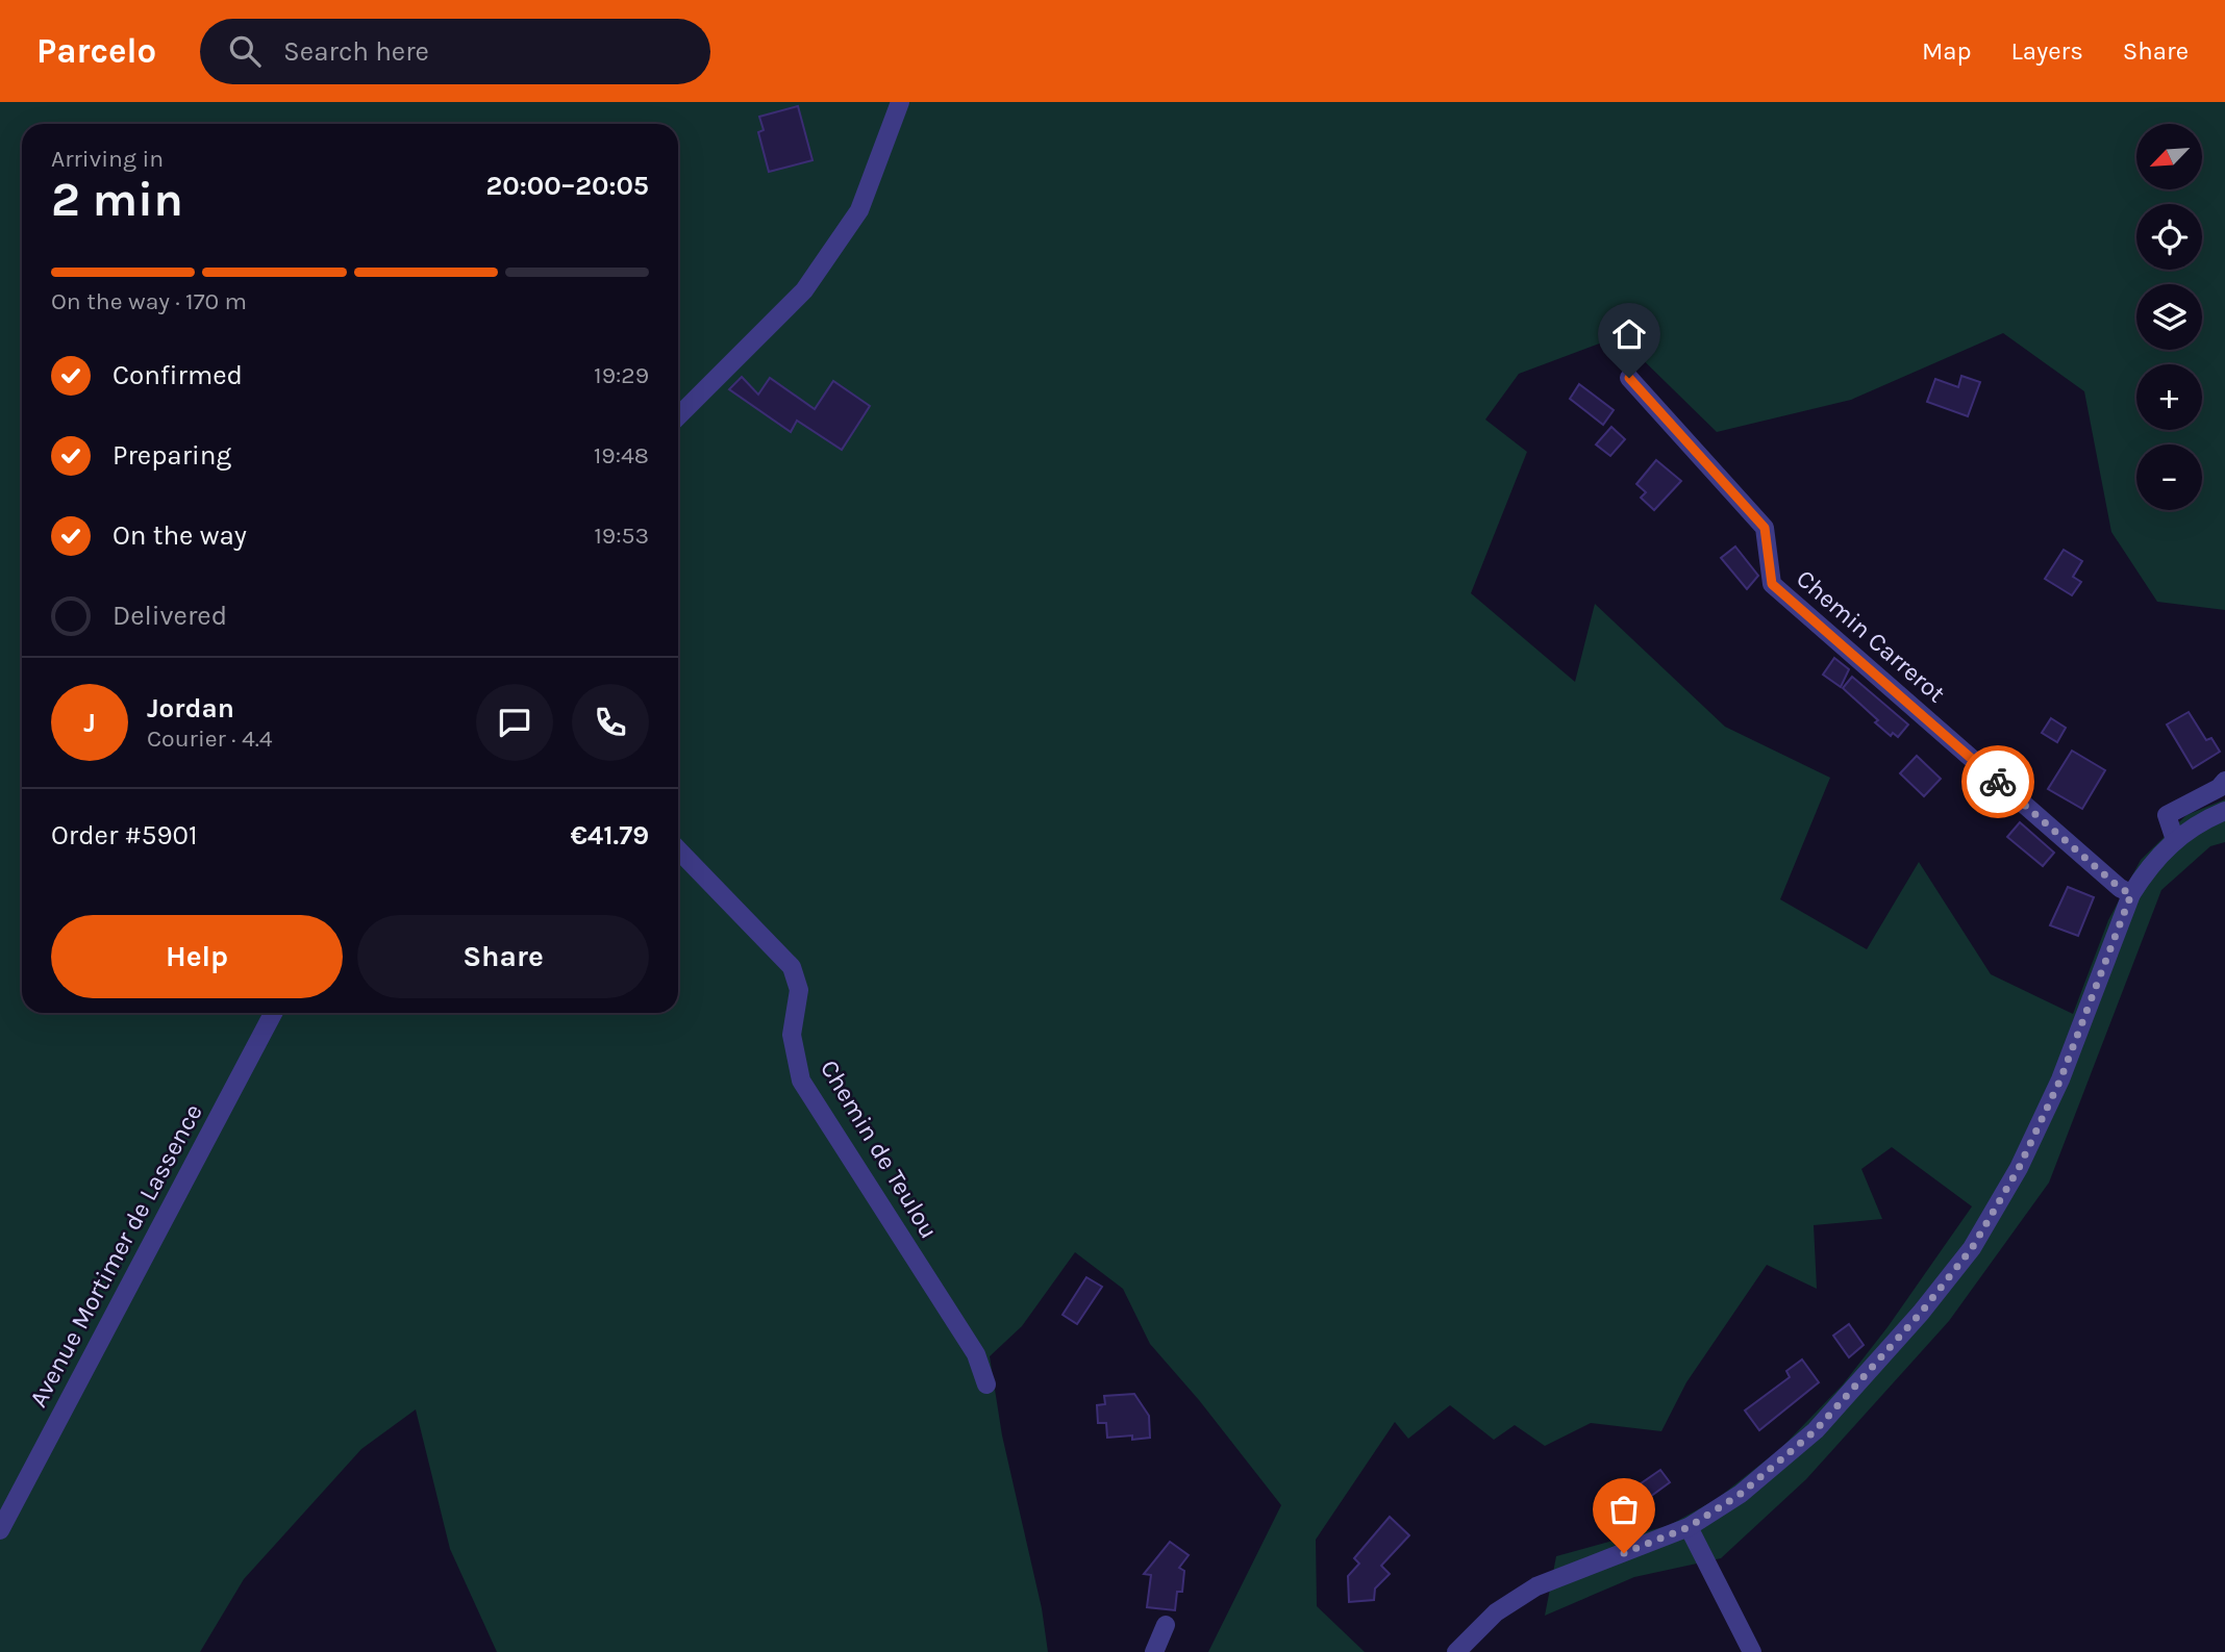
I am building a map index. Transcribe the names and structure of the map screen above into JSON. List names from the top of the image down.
{
  "streets": {
    "street": ["Chemin Carrerot", "Chemin de Teulou", "Avenue Mortimer de Lassence"]
  },
  "north": "bottom left",
  "page": {
    "header": "Parcelo",
    "search": "Search here",
    "nav": ["Map", "Layers", "Share"],
    "map_buttons": ["+", "−"],
    "heading": ["2 min", "Arriving in", "20:00–20:05"],
    "panel": [
      "Jordan",
      "Courier · 4.4",
      "Order #5901",
      "€41.79"
    ],
    "bar": "On the way · 170 m",
    "list": [
      ["Confirmed", "19:29"],
      ["Preparing", "19:48"],
      ["On the way", "19:53"],
      "Delivered"
    ],
    "round": "J",
    "buttons": ["Help", "Share"]
  }
}
